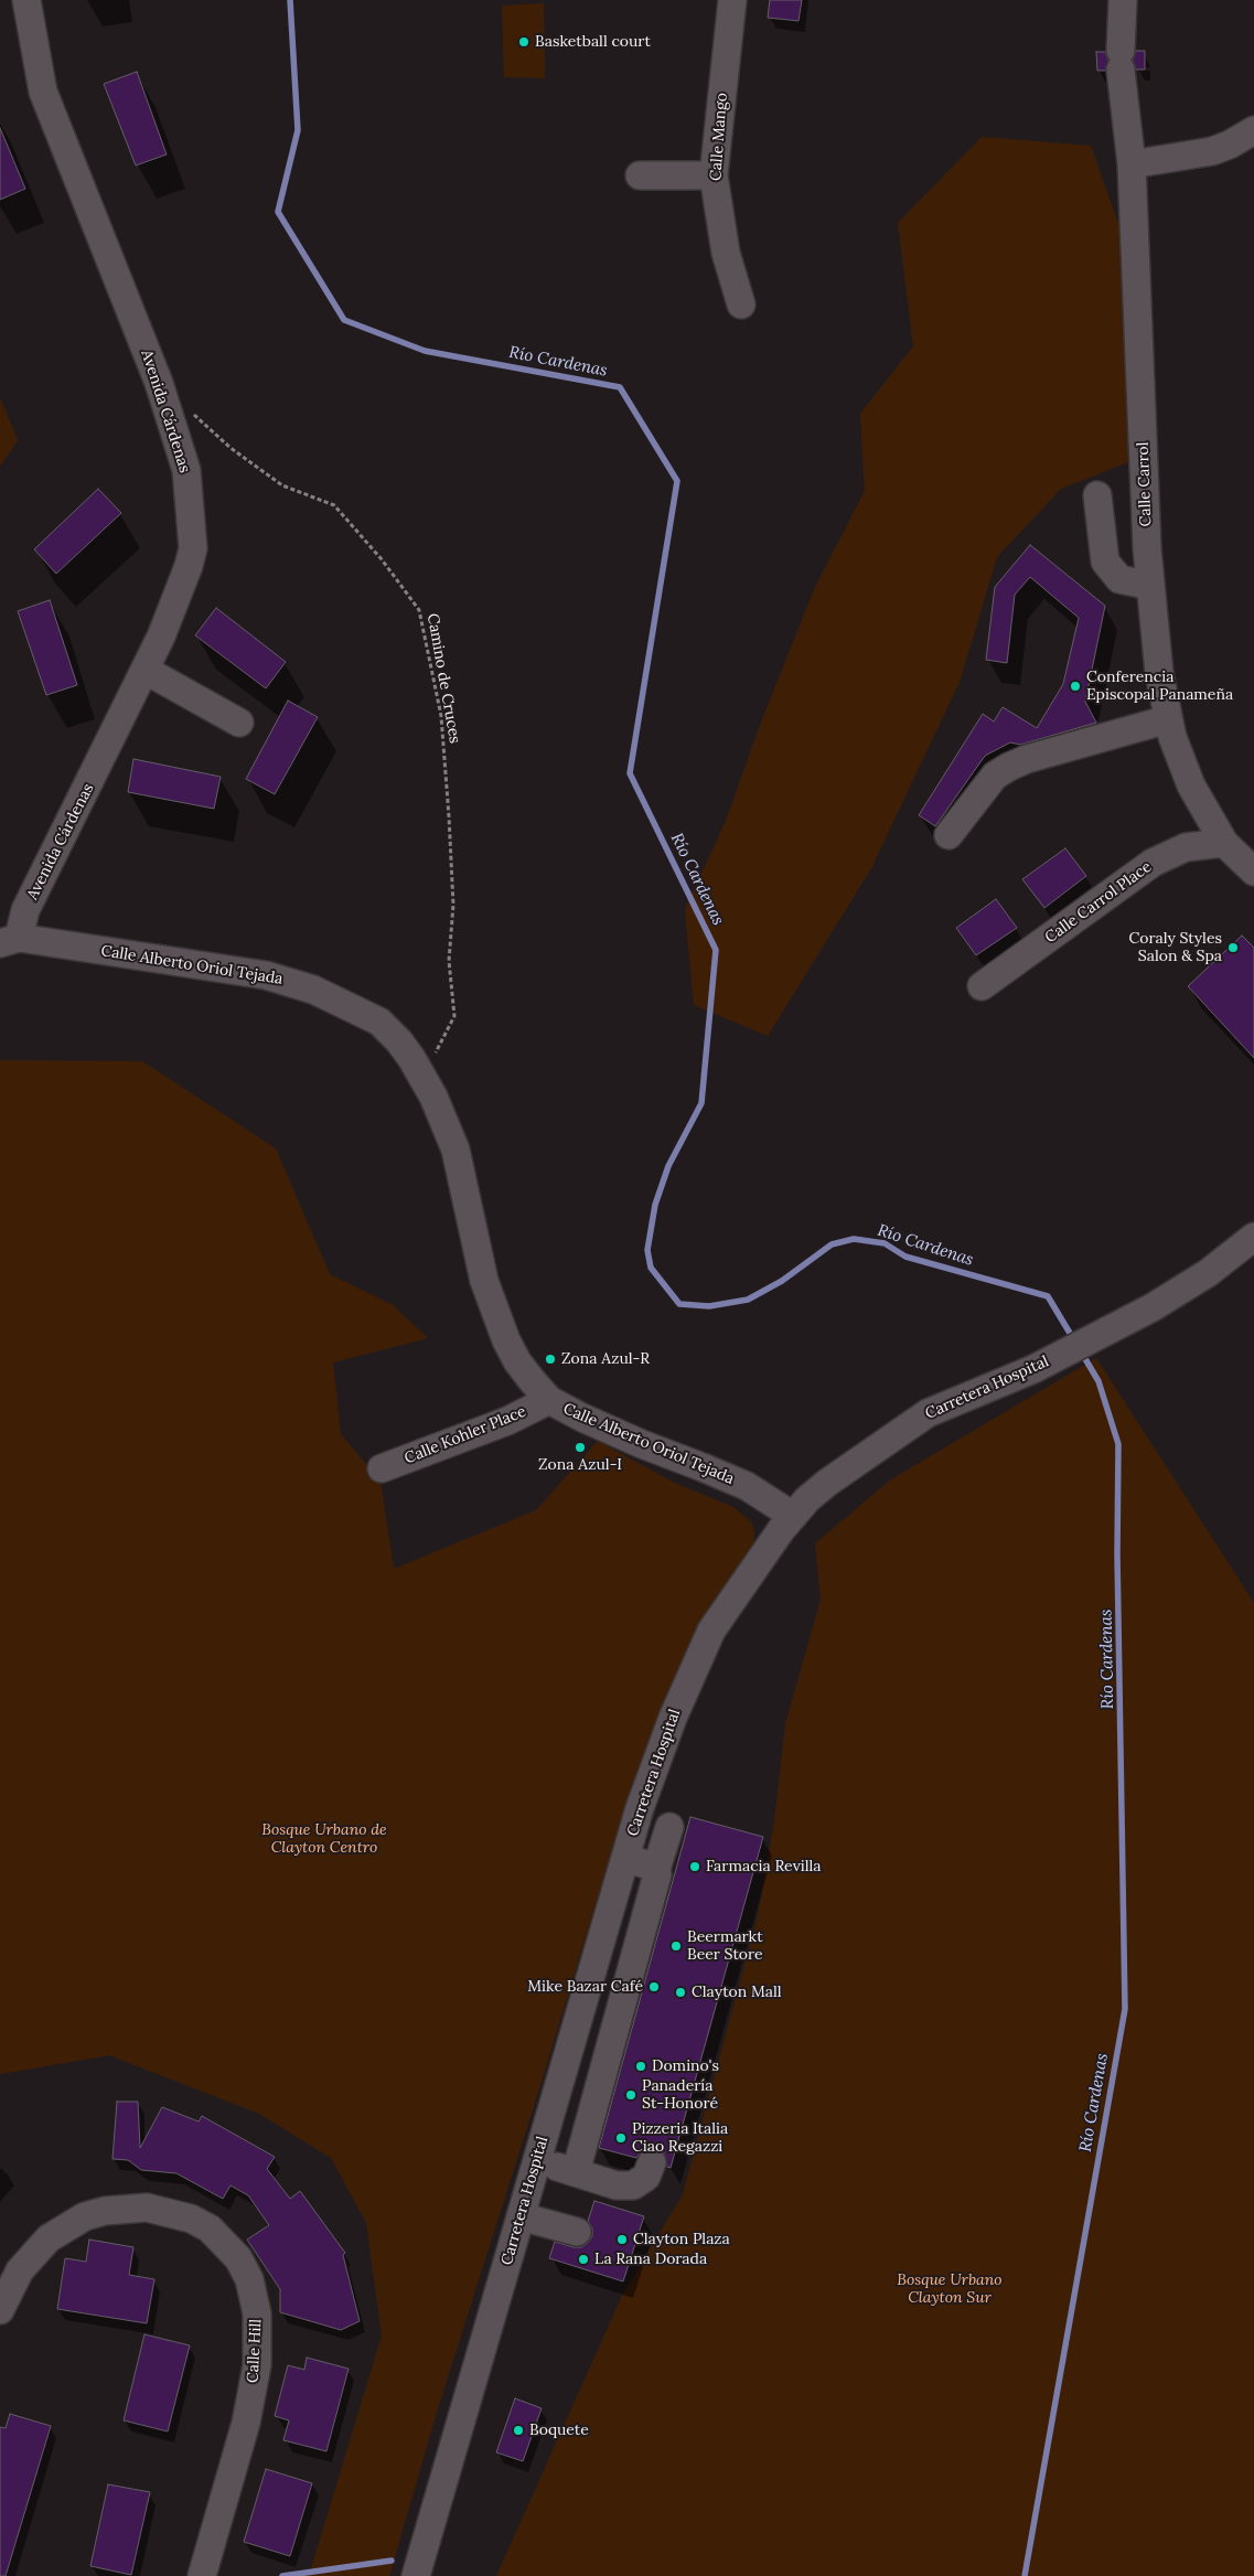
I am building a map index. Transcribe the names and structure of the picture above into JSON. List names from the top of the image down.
{
  "streets": {
    "street": [
      "Calle Mango",
      "Avenida Cárdenas",
      "Calle Carrol",
      "Calle Carrol Place",
      "Calle Alberto Oriol Tejada",
      "Carretera Hospital",
      "Calle Kohler Place",
      "Calle Hill"
    ],
    "path": ["Camino de Cruces"]
  },
  "crossings": [
    ["Avenida Cárdenas", "Calle Alberto Oriol Tejada"],
    ["Calle Carrol", "Calle Carrol Place"],
    ["Calle Alberto Oriol Tejada", "Carretera Hospital"],
    ["Calle Alberto Oriol Tejada", "Calle Kohler Place"]
  ],
  "water": ["Río Cardenas"],
  "parks": ["Bosque Urbano de Clayton Centro", "Bosque Urbano Clayton Sur"],
  "places": [
    "Basketball court",
    "Conferencia Episcopal Panameña",
    "Coraly Styles Salon & Spa",
    "Zona Azul-R",
    "Zona Azul-I",
    "Farmacia Revilla",
    "Beermarkt Beer Store",
    "Mike Bazar Café",
    "Clayton Mall",
    "Domino's",
    "Panadería St-Honoré",
    "Pizzeria Italia Ciao Regazzi",
    "Clayton Plaza",
    "La Rana Dorada",
    "Boquete"
  ]
}
